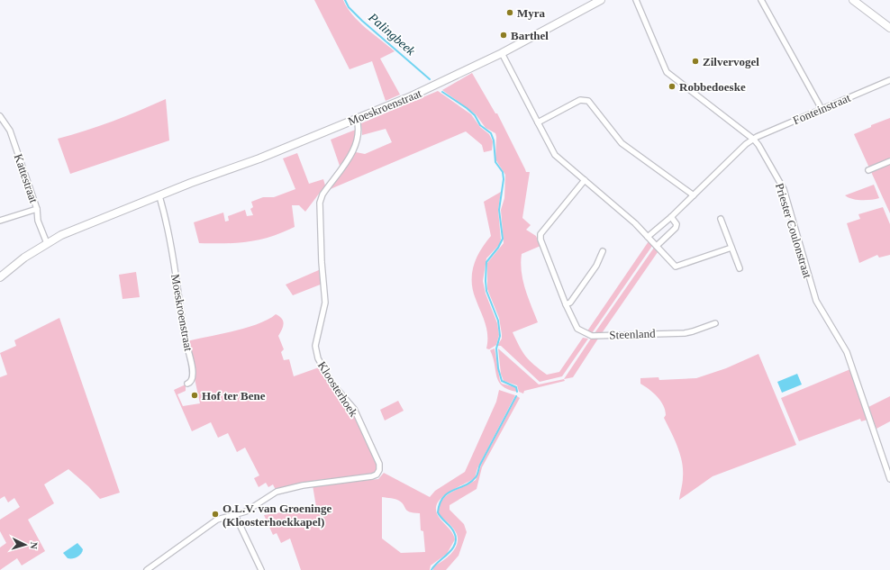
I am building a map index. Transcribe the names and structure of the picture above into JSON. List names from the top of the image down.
{
  "streets": {
    "main road": ["Moeskroenstraat"],
    "street": [
      "Fonteinstraat",
      "Kattestraat",
      "Priester Coulonstraat",
      "Steenland",
      "Kloosterhoek"
    ]
  },
  "crossings": [
    ["Moeskroenstraat", "Kattestraat"],
    ["Moeskroenstraat", "Kloosterhoek"],
    ["Fonteinstraat", "Priester Coulonstraat"]
  ],
  "water": ["Palingbeek"],
  "places": [
    "Myra",
    "Barthel",
    "Zilvervogel",
    "Robbedoeske",
    "Hof ter Bene",
    "O.L.V. van Groeninge (Kloosterhoekkapel)"
  ],
  "north": "right"
}
